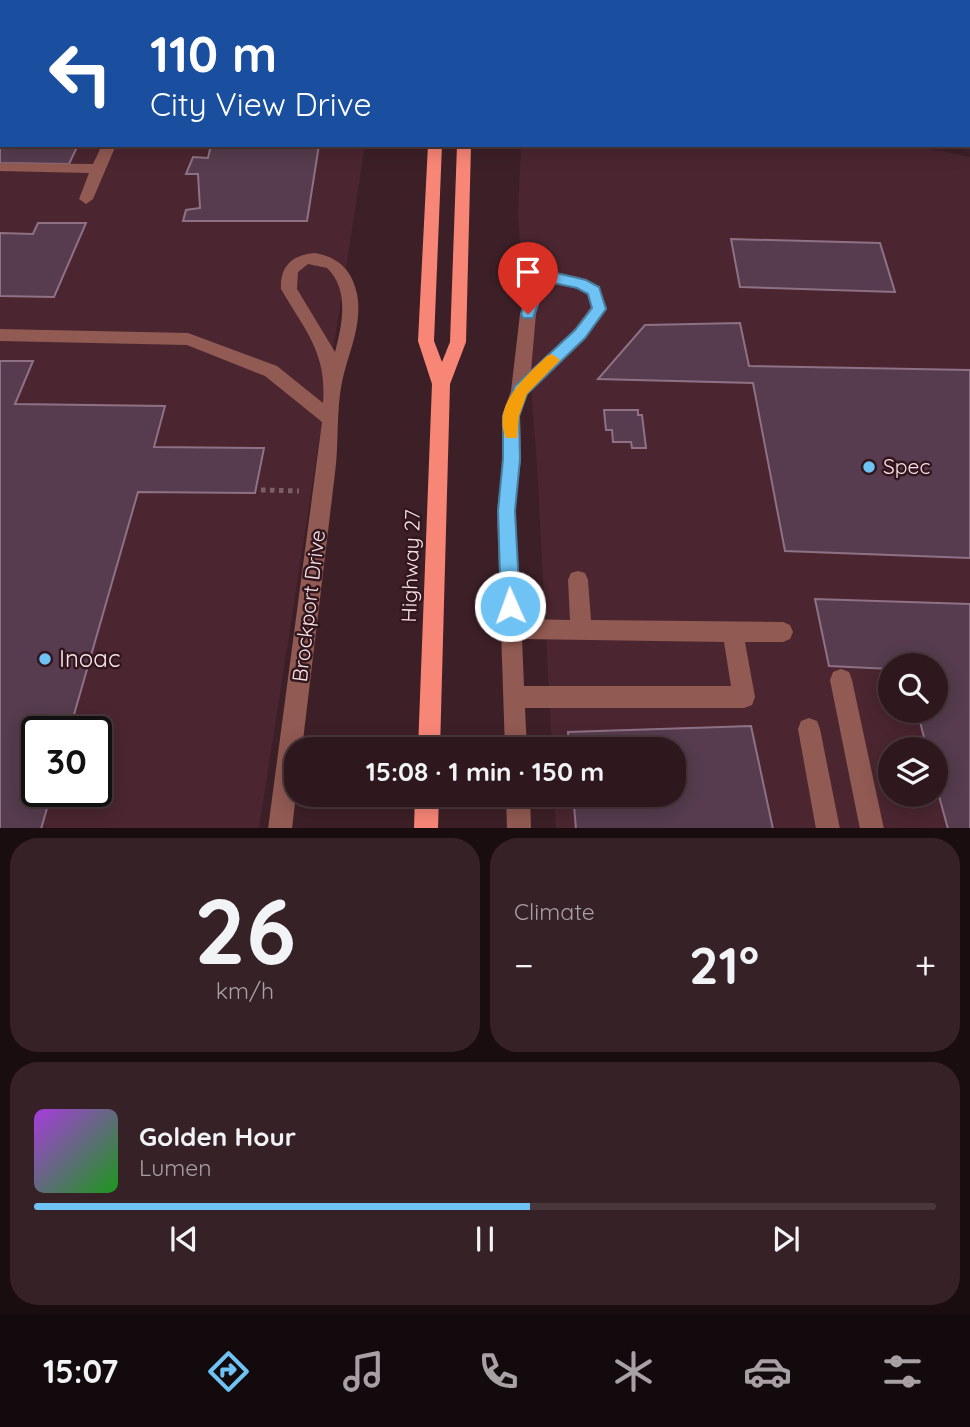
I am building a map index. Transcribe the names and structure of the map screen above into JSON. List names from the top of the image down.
{
  "streets": {
    "main road": ["Highway 27"],
    "street": ["Brockport Drive"]
  },
  "places": ["Spec", "Inoac"],
  "page": {
    "turn": ["110 m", "City View Drive"],
    "limit": "30",
    "trip": "15:08 · 1 min · 150 m",
    "tile": [
      ["26", "km/h"],
      "Climate"
    ],
    "heat": ["−", "21°", "+"],
    "song": ["Golden Hour", "Lumen"],
    "tabs": "15:07"
  }
}
